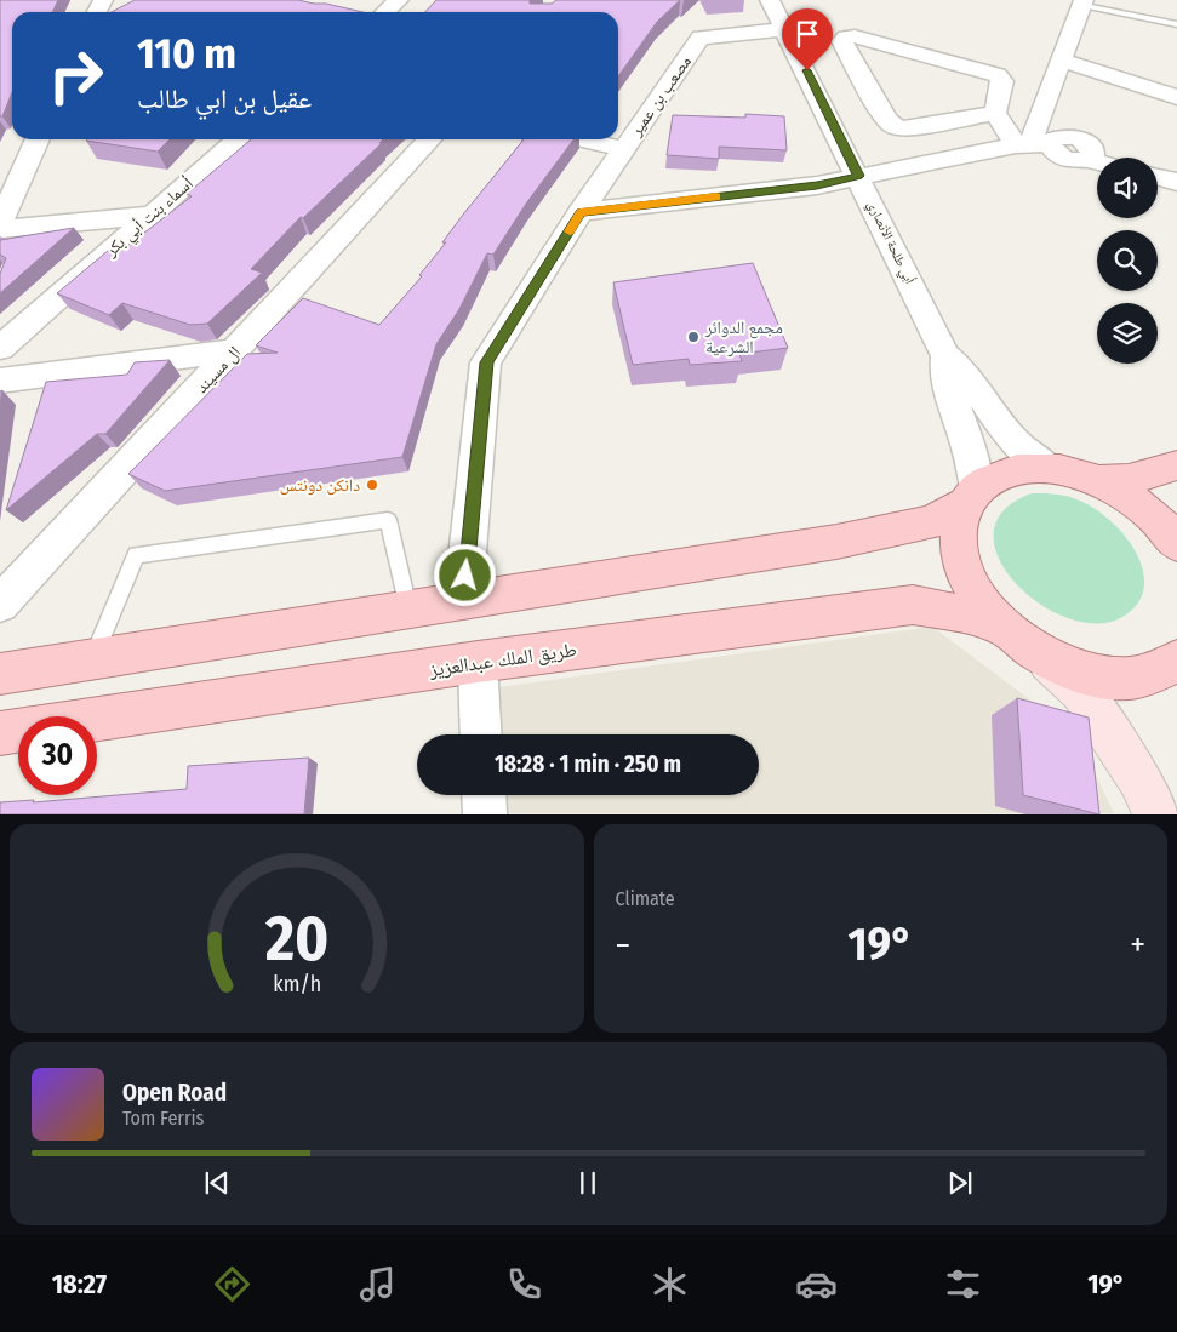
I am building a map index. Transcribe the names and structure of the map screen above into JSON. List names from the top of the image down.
{
  "streets": {
    "main road": ["طريق الملك عبدالعزيز"],
    "street": [
      "مصعب بن عمير",
      "أسماء بنت أبي بكر",
      "أبي طلحة الأنصاري",
      "ال مسيند"
    ]
  },
  "crossings": [
    ["مصعب بن عمير", "أبي طلحة الأنصاري"]
  ],
  "places": ["مجمع الدوائر الشرعية", "دانكن دونتس"],
  "page": {
    "turn": ["110 m", "عقيل بن ابي طالب"],
    "limit": "30",
    "trip": "18:28 · 1 min · 250 m",
    "tile": "Climate",
    "heat": ["−", "19°", "+"],
    "song": ["Open Road", "Tom Ferris"],
    "tabs": ["18:27", "19°"],
    "gauge": ["20", "km/h"]
  }
}
